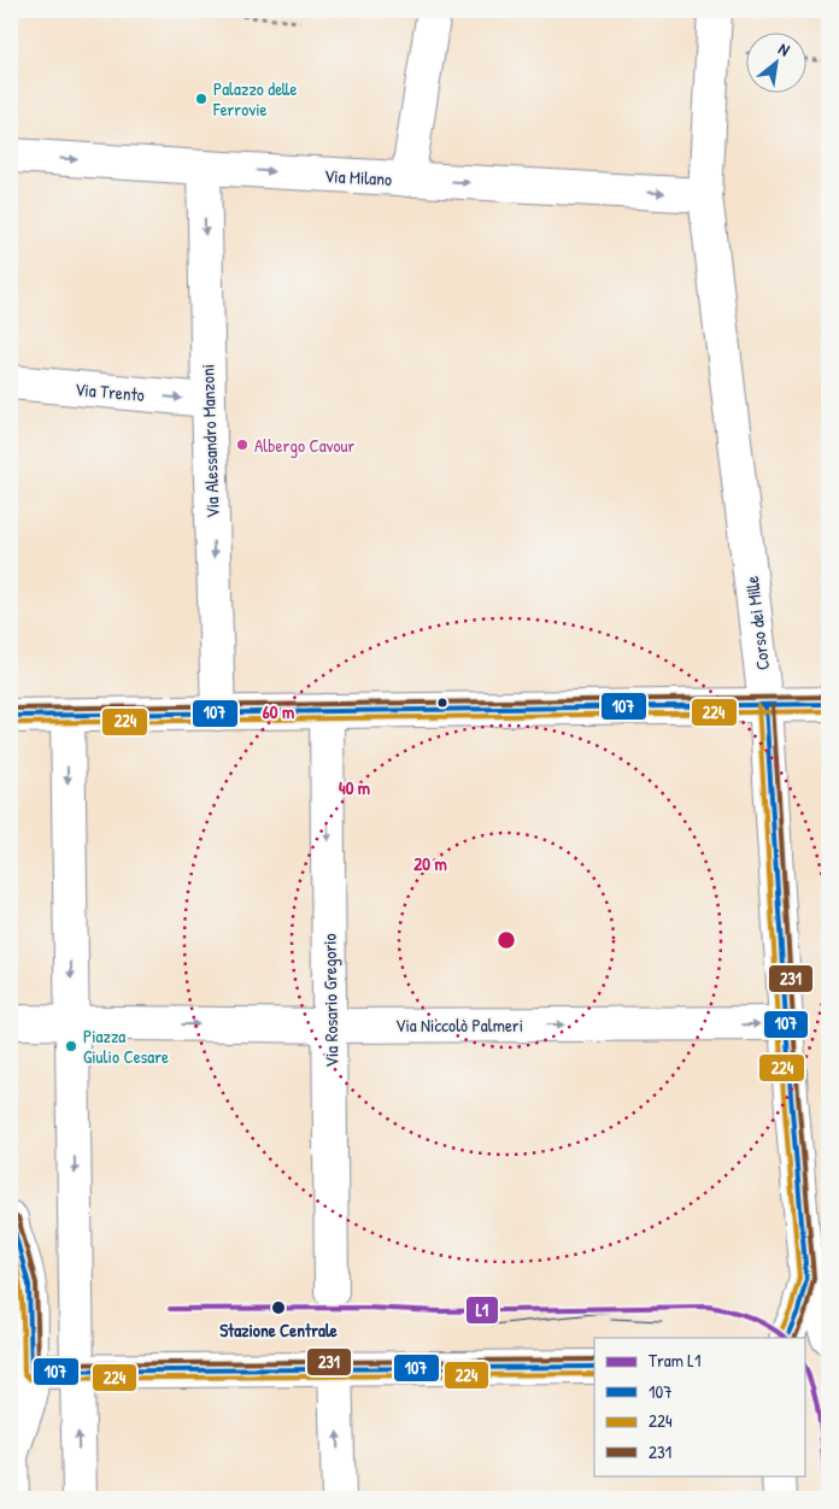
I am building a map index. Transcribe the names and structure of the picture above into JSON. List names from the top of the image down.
{
  "streets": {
    "street": [
      "Via Milano",
      "Via Trento",
      "Via Alessandro Manzoni",
      "Corso dei Mille",
      "Via Rosario Gregorio",
      "Via Niccolò Palmeri"
    ]
  },
  "crossings": [
    ["Via Milano", "Via Alessandro Manzoni"],
    ["Via Milano", "Corso dei Mille"],
    ["Via Trento", "Via Alessandro Manzoni"],
    ["Corso dei Mille", "Via Niccolò Palmeri"],
    ["Via Rosario Gregorio", "Via Niccolò Palmeri"]
  ],
  "one_way": [
    "Via Milano",
    "Via Trento",
    "Via Alessandro Manzoni",
    "Via Niccolò Palmeri"
  ],
  "places": [
    "Palazzo delle Ferrovie",
    "Albergo Cavour",
    "Piazza Giulio Cesare",
    "Stazione Centrale"
  ],
  "lines": [
    "transit line 231",
    "transit line 107",
    "transit line 224",
    "tram line L1"
  ],
  "legend": [
    "Tram L1",
    "107",
    "224",
    "231"
  ],
  "north": "top right",
  "rings": ["60 m", "40 m", "20 m"]
}
